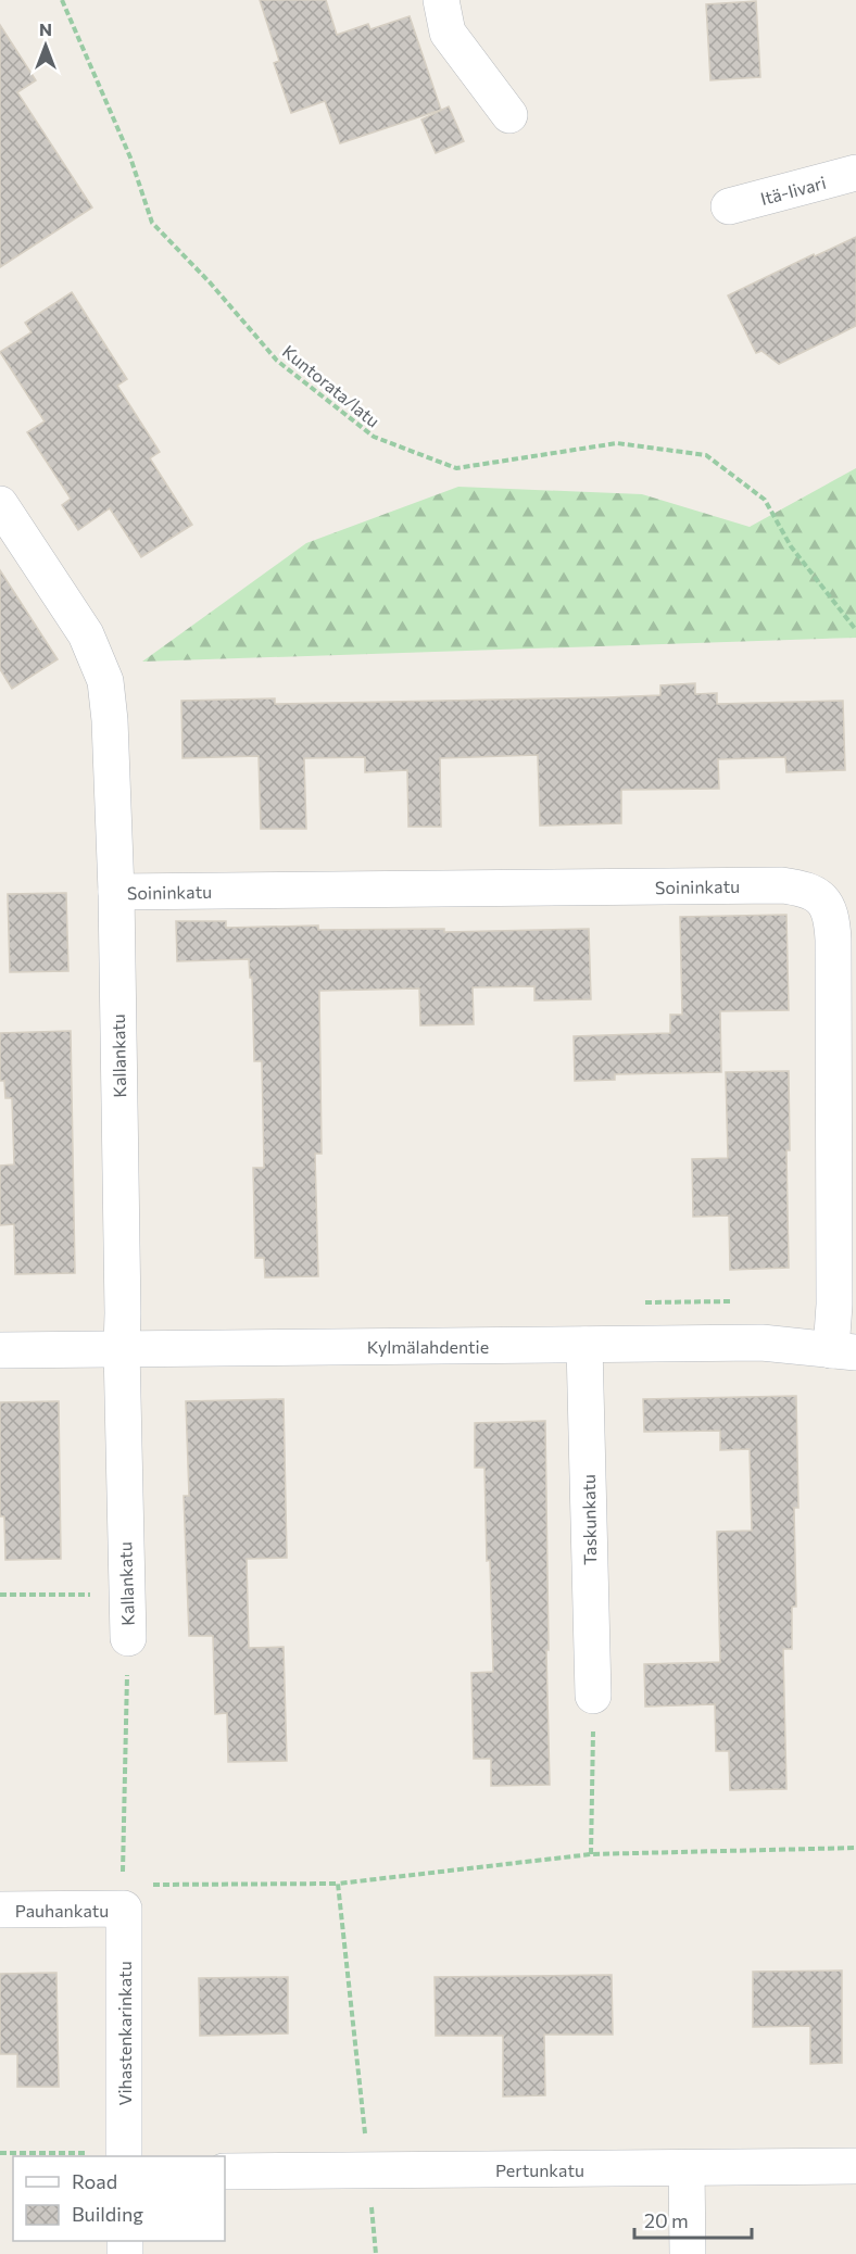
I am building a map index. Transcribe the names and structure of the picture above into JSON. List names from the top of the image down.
{
  "streets": {
    "street": [
      "Itä-Iivari",
      "Soininkatu",
      "Kallankatu",
      "Kylmälahdentie",
      "Taskunkatu",
      "Pauhankatu",
      "Vihastenkarinkatu",
      "Pertunkatu"
    ],
    "path": ["Kuntorata/latu"]
  },
  "crossings": [
    ["Soininkatu", "Kallankatu"],
    ["Soininkatu", "Kylmälahdentie"],
    ["Kallankatu", "Kylmälahdentie"],
    ["Kylmälahdentie", "Taskunkatu"],
    ["Pauhankatu", "Vihastenkarinkatu"]
  ],
  "legend": ["Road", "Building"],
  "scale_bar": "20 m",
  "north": "top"
}
